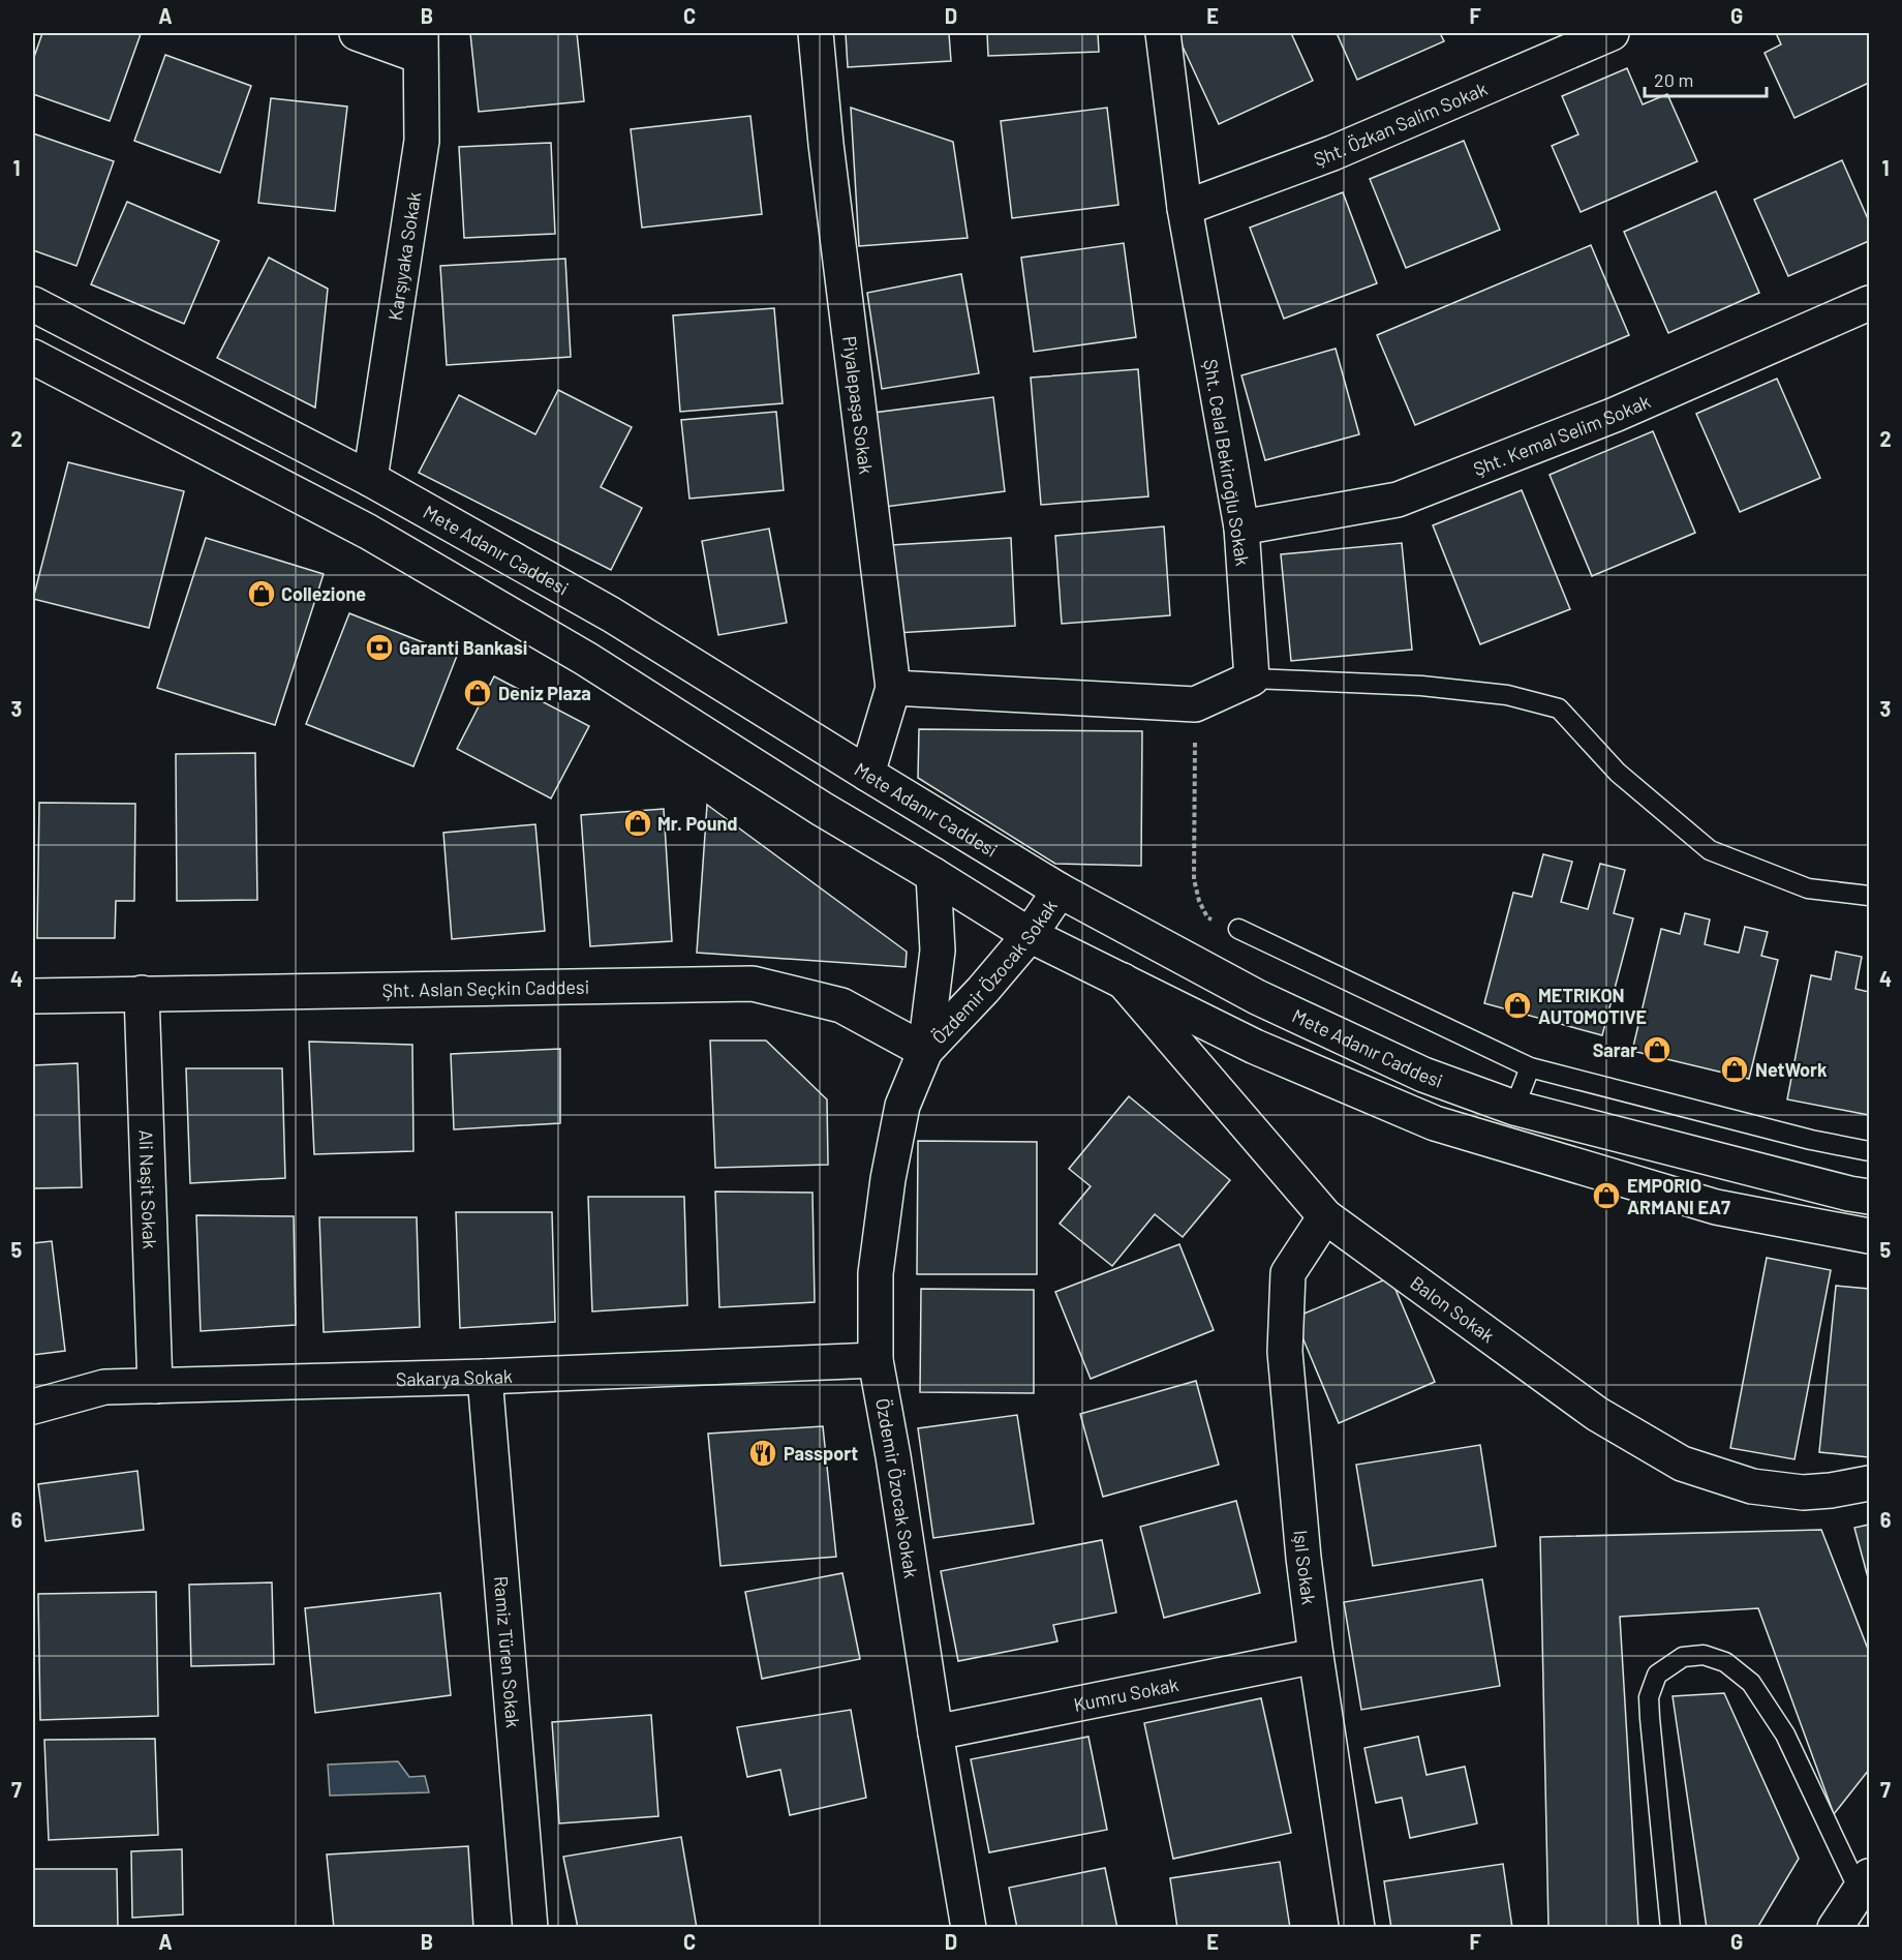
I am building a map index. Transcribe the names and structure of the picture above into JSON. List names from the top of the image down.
{
  "streets": {
    "street": [
      "Şht. Özkan Salim Sokak",
      "Karşıyaka Sokak",
      "Piyalepaşa Sokak",
      "Şht. Kemal Selim Sokak",
      "Şht. Celal Bekiroğlu Sokak",
      "Mete Adanır Caddesi",
      "Özdemir Özocak Sokak",
      "Şht. Aslan Seçkin Caddesi",
      "Ali Naşit Sokak",
      "Balon Sokak",
      "Sakarya Sokak",
      "Işıl Sokak",
      "Ramiz Türen Sokak",
      "Kumru Sokak"
    ]
  },
  "crossings": [
    ["Şht. Özkan Salim Sokak", "Şht. Celal Bekiroğlu Sokak"],
    ["Karşıyaka Sokak", "Mete Adanır Caddesi"],
    ["Piyalepaşa Sokak", "Mete Adanır Caddesi"],
    ["Şht. Kemal Selim Sokak", "Şht. Celal Bekiroğlu Sokak"],
    ["Mete Adanır Caddesi", "Özdemir Özocak Sokak"],
    ["Özdemir Özocak Sokak", "Şht. Aslan Seçkin Caddesi"],
    ["Özdemir Özocak Sokak", "Sakarya Sokak"],
    ["Özdemir Özocak Sokak", "Kumru Sokak"],
    ["Şht. Aslan Seçkin Caddesi", "Ali Naşit Sokak"],
    ["Ali Naşit Sokak", "Sakarya Sokak"],
    ["Balon Sokak", "Işıl Sokak"],
    ["Sakarya Sokak", "Ramiz Türen Sokak"],
    ["Işıl Sokak", "Kumru Sokak"]
  ],
  "places": {
    "shop": [
      "Collezione",
      "Deniz Plaza",
      "Mr. Pound",
      "METRIKON AUTOMOTIVE",
      "Sarar",
      "NetWork",
      "EMPORIO ARMANI EA7"
    ],
    "bank": ["Garanti Bankasi"],
    "restaurant": ["Passport"]
  },
  "scale_bar": "20 m",
  "grid": {
    "columns": [
      "A",
      "B",
      "C",
      "D",
      "E",
      "F",
      "G"
    ],
    "rows": [
      "1",
      "2",
      "3",
      "4",
      "5",
      "6",
      "7"
    ]
  }
}
